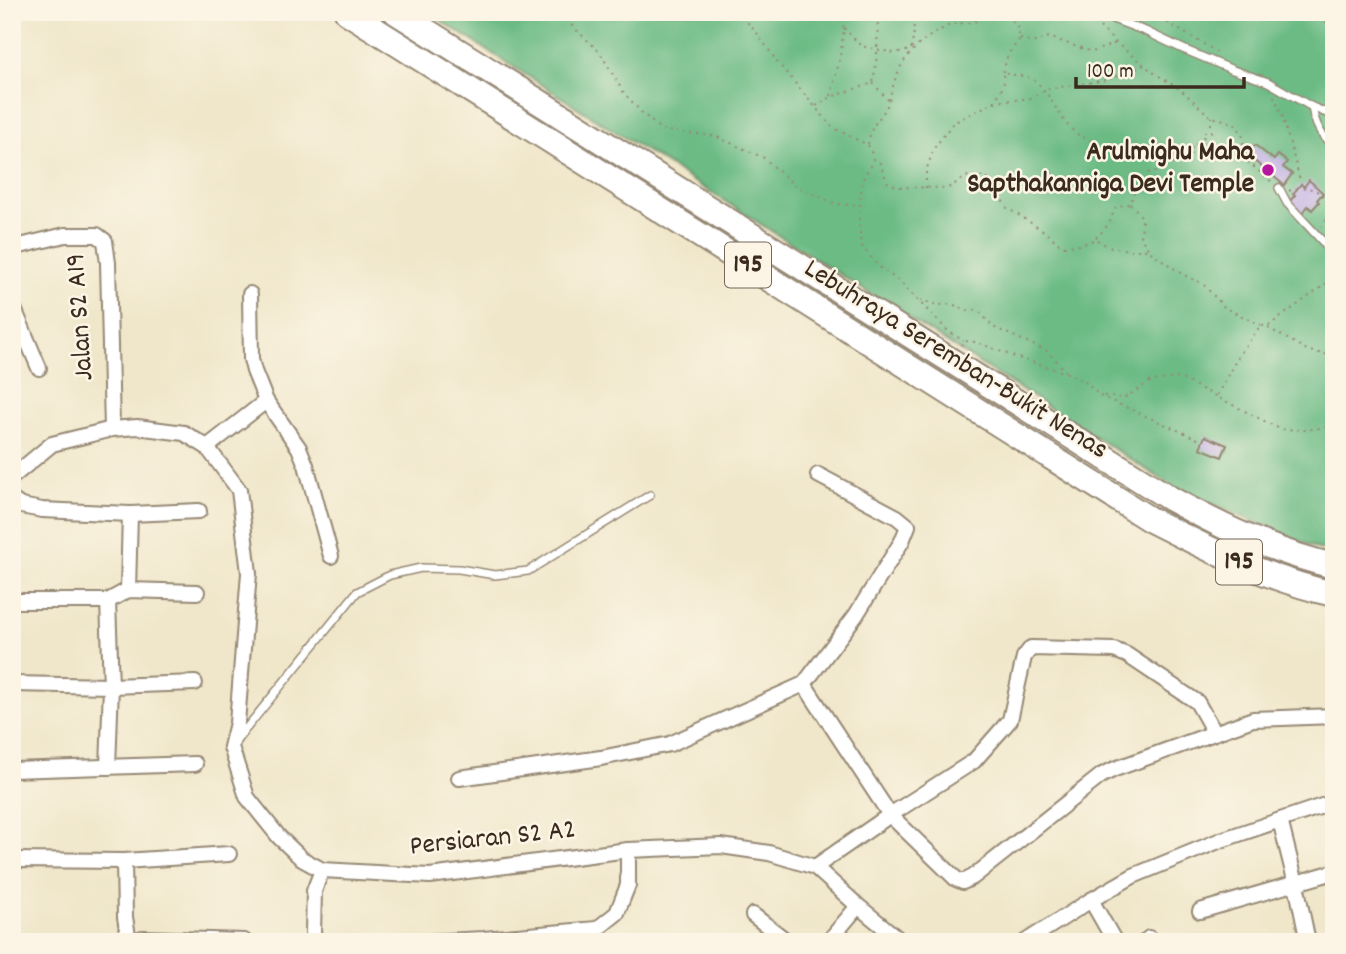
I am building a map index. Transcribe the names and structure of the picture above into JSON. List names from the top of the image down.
{
  "streets": {
    "highway": ["195", "Lebuhraya Seremban-Bukit Nenas"],
    "street": ["Jalan S2 A19", "Persiaran S2 A2"]
  },
  "places": ["Arulmighu Maha Sapthakanniga Devi Temple"],
  "scale_bar": "100 m"
}
